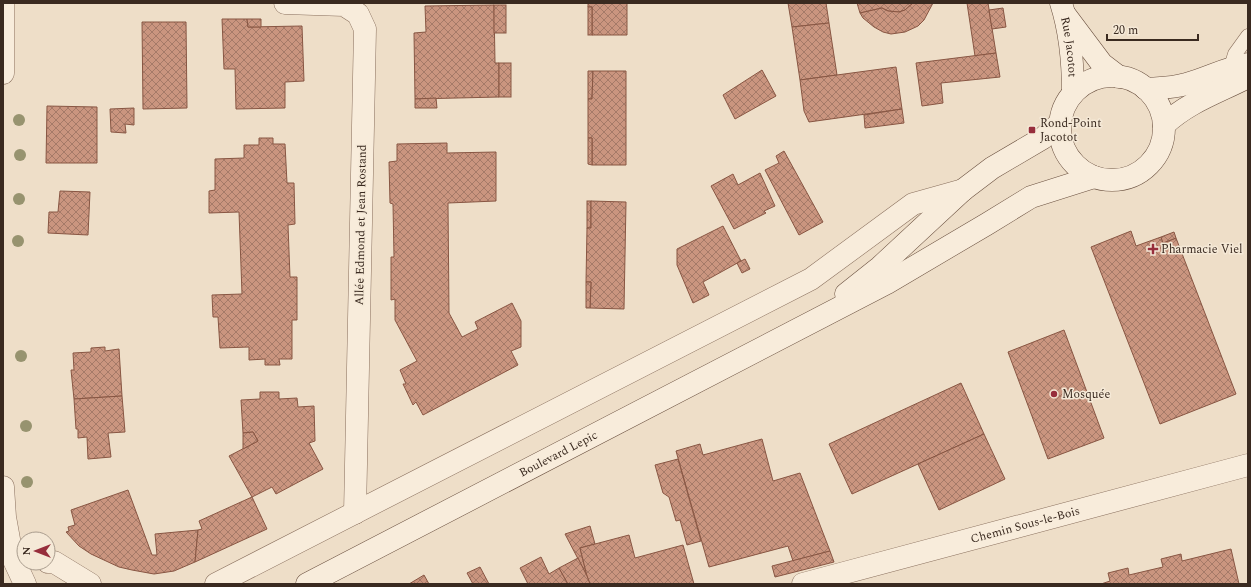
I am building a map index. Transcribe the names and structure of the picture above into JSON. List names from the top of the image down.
{
  "streets": {
    "street": [
      "Rue Jacotot",
      "Allée Edmond et Jean Rostand",
      "Boulevard Lepic",
      "Chemin Sous-le-Bois"
    ]
  },
  "places": {
    "transit": ["Rond-Point Jacotot"],
    "health": ["Pharmacie Viel"],
    "other": ["Mosquée"]
  },
  "scale_bar": "20 m",
  "north": "left"
}
